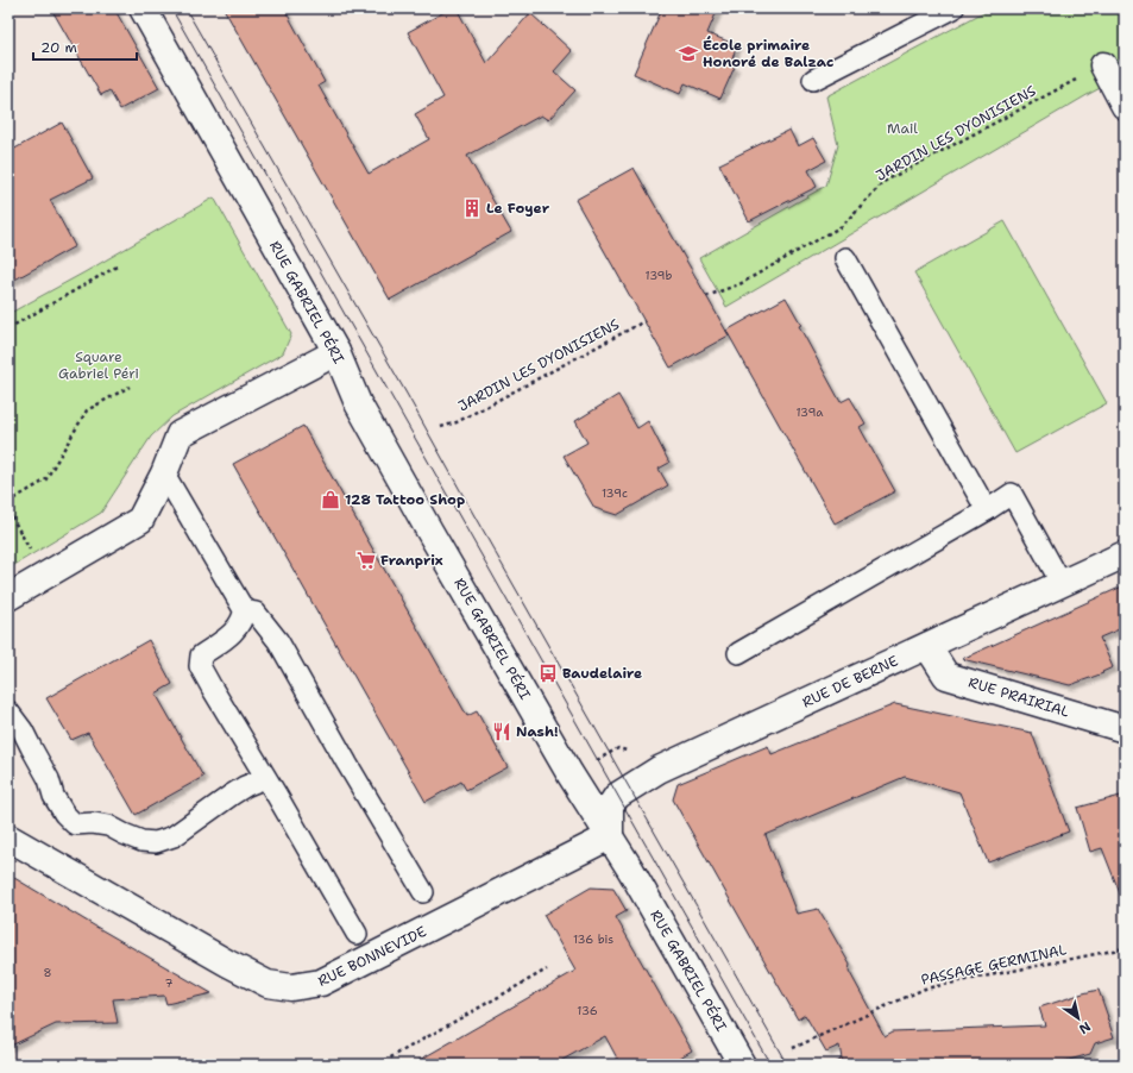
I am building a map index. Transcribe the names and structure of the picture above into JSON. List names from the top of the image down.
{
  "streets": {
    "street": [
      "RUE GABRIEL PÉRI",
      "RUE DE BERNE",
      "RUE PRAIRIAL",
      "RUE BONNEVIDE"
    ],
    "path": ["JARDIN LES DYONISIENS", "PASSAGE GERMINAL"]
  },
  "crossings": [
    ["RUE GABRIEL PÉRI", "RUE DE BERNE"],
    ["RUE GABRIEL PÉRI", "RUE BONNEVIDE"],
    ["RUE DE BERNE", "RUE PRAIRIAL"],
    ["RUE DE BERNE", "RUE BONNEVIDE"]
  ],
  "parks": ["Mail", "Square Gabriel Péri"],
  "places": {
    "school or university": ["École primaire Honoré de Balzac"],
    "building": ["Le Foyer"],
    "shop": ["128 Tattoo Shop"],
    "supermarket": ["Franprix"],
    "bus stop": ["Baudelaire"],
    "restaurant": ["Nash!"]
  },
  "house_numbers": [
    "139b",
    "139a",
    "139c",
    "136 bis",
    "8",
    "7",
    "136"
  ],
  "scale_bar": "20 m",
  "north": "bottom right"
}
